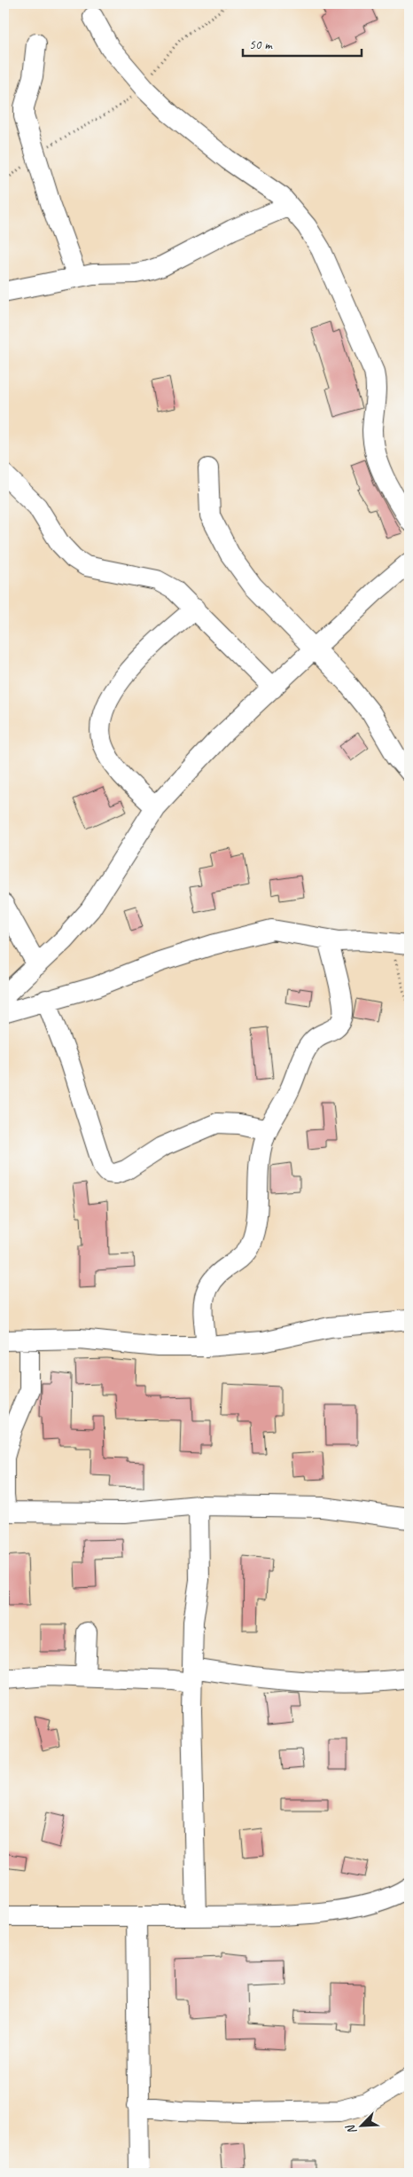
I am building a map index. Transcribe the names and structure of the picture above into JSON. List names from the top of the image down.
{
  "scale_bar": "50 m",
  "north": "bottom left"
}
